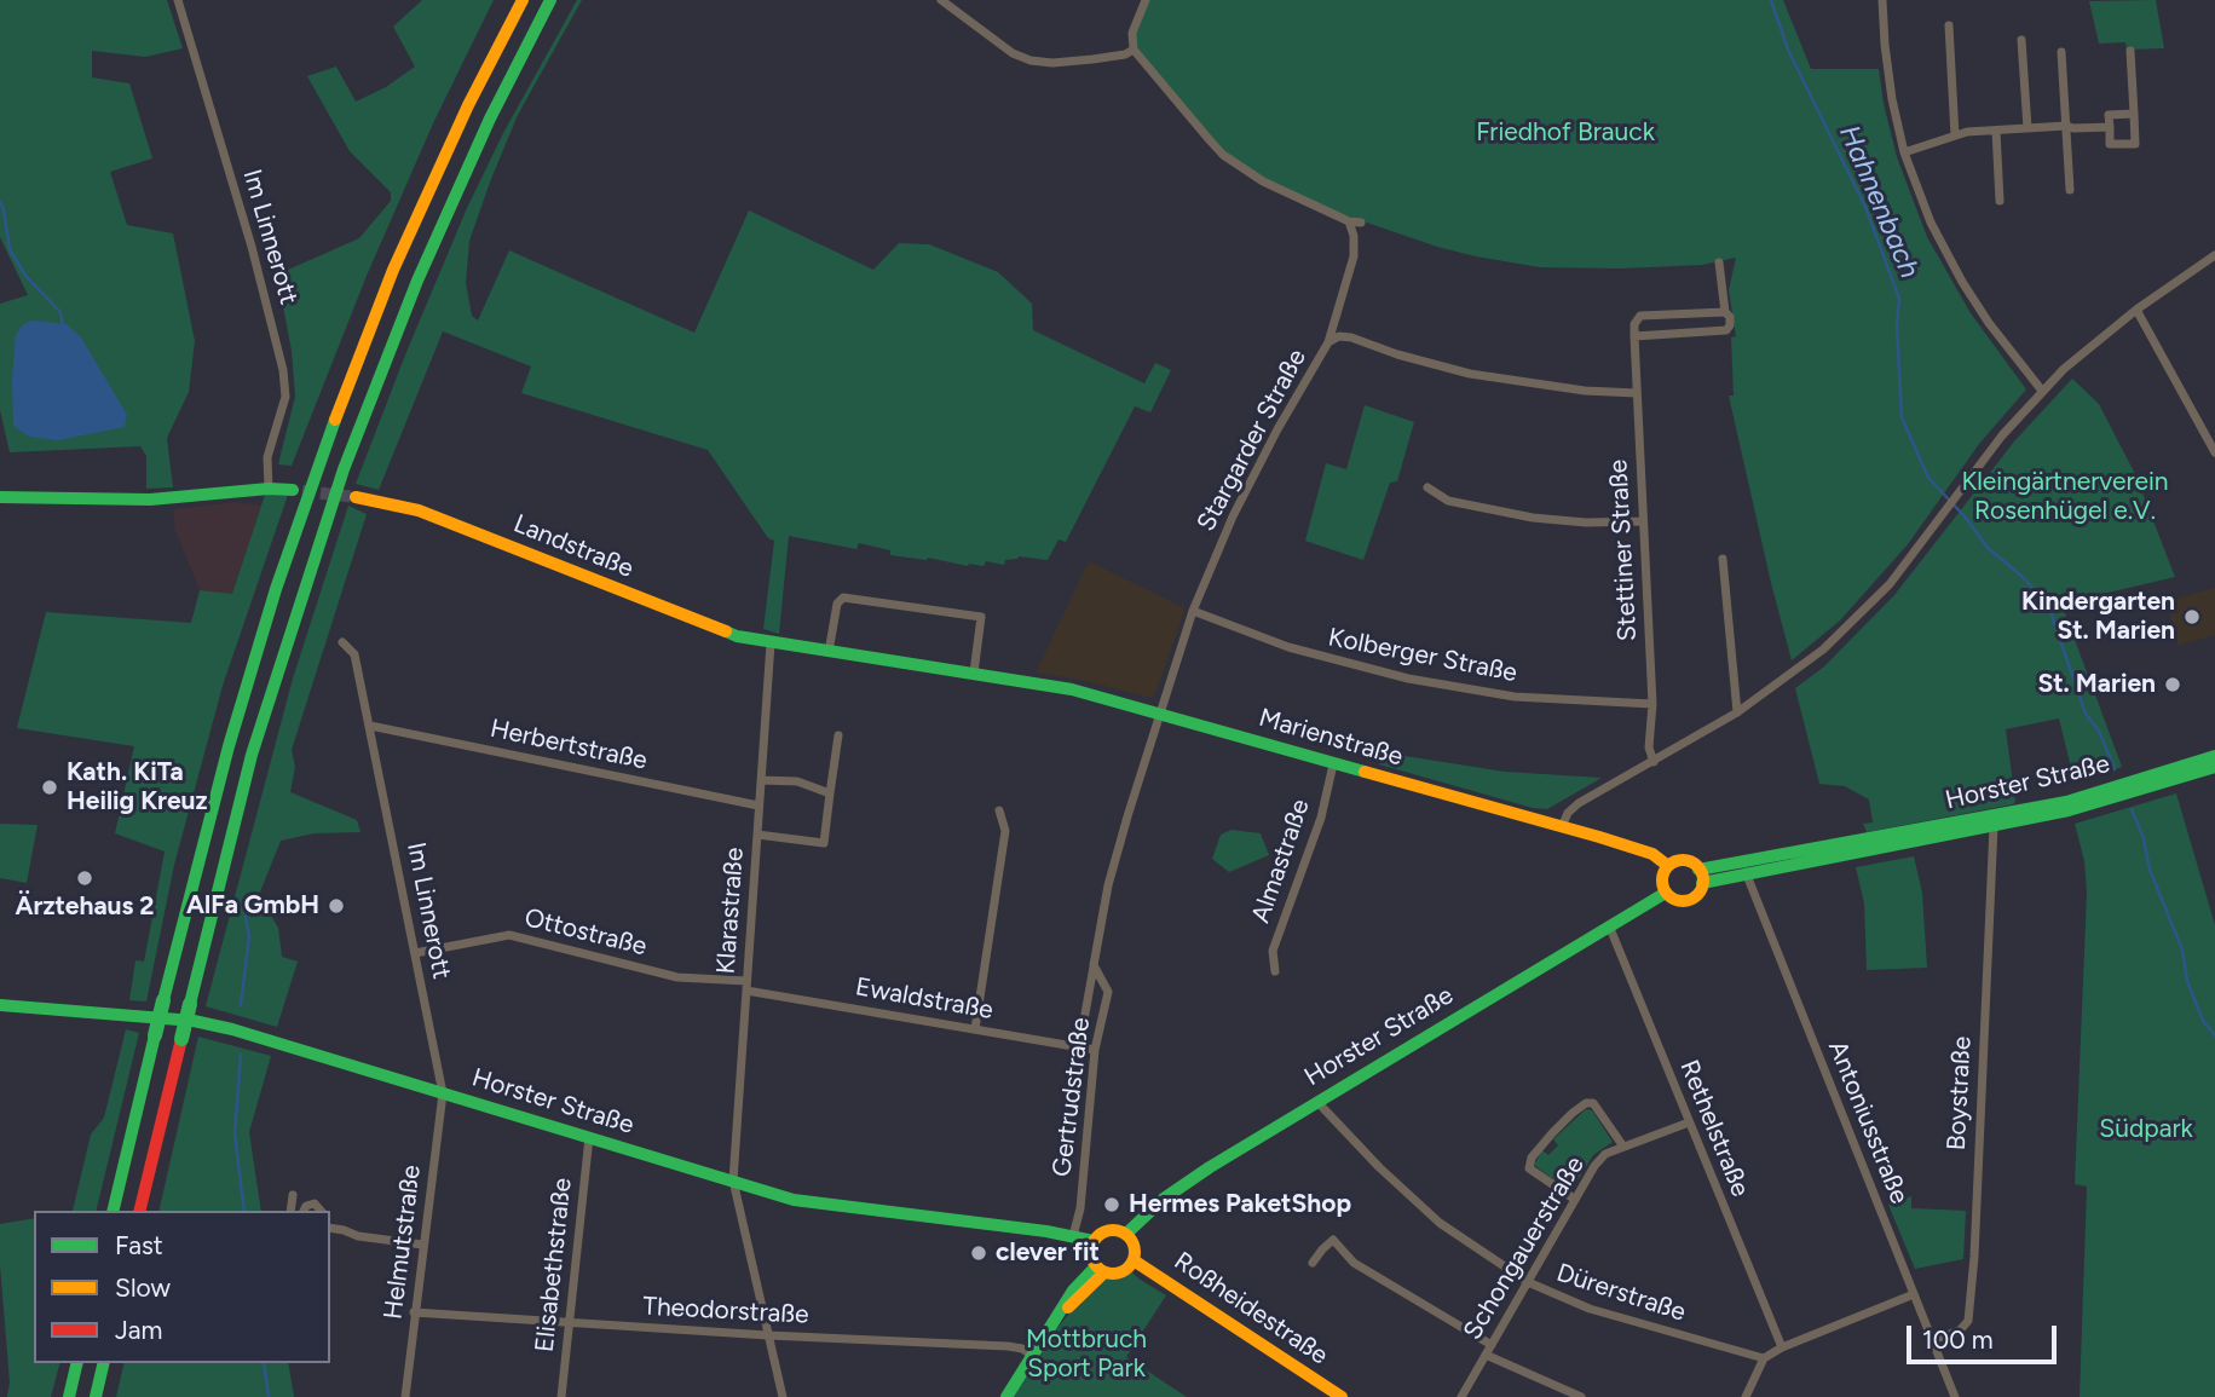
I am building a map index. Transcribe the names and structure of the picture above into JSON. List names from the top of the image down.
{
  "streets": {
    "main road": [
      "Landstraße",
      "Marienstraße",
      "Horster Straße",
      "Roßheidestraße"
    ],
    "street": [
      "Im Linnerott",
      "Stargarder Straße",
      "Stettiner Straße",
      "Kolberger Straße",
      "Herbertstraße",
      "Almastraße",
      "Klarastraße",
      "Ottostraße",
      "Ewaldstraße",
      "Boystraße",
      "Gertrudstraße",
      "Antoniusstraße",
      "Rethelstraße",
      "Helmutstraße",
      "Schongauerstraße",
      "Elisabethstraße",
      "Dürerstraße",
      "Theodorstraße"
    ]
  },
  "crossings": [
    ["Im Linnerott", "Herbertstraße"],
    ["Im Linnerott", "Horster Straße"],
    ["Im Linnerott", "Ottostraße"],
    ["Im Linnerott", "Helmutstraße"],
    ["Stargarder Straße", "Stettiner Straße"],
    ["Stargarder Straße", "Kolberger Straße"],
    ["Stargarder Straße", "Marienstraße"],
    ["Stargarder Straße", "Gertrudstraße"],
    ["Landstraße", "Marienstraße"],
    ["Landstraße", "Klarastraße"],
    ["Stettiner Straße", "Kolberger Straße"],
    ["Marienstraße", "Horster Straße"],
    ["Marienstraße", "Almastraße"],
    ["Marienstraße", "Klarastraße"],
    ["Marienstraße", "Gertrudstraße"],
    ["Herbertstraße", "Klarastraße"],
    ["Horster Straße", "Klarastraße"],
    ["Horster Straße", "Boystraße"],
    ["Horster Straße", "Gertrudstraße"],
    ["Horster Straße", "Antoniusstraße"],
    ["Horster Straße", "Rethelstraße"],
    ["Horster Straße", "Helmutstraße"],
    ["Horster Straße", "Elisabethstraße"],
    ["Horster Straße", "Dürerstraße"],
    ["Horster Straße", "Roßheidestraße"],
    ["Klarastraße", "Ottostraße"],
    ["Klarastraße", "Ewaldstraße"],
    ["Klarastraße", "Theodorstraße"],
    ["Ottostraße", "Ewaldstraße"],
    ["Ewaldstraße", "Gertrudstraße"],
    ["Boystraße", "Antoniusstraße"],
    ["Rethelstraße", "Schongauerstraße"],
    ["Helmutstraße", "Theodorstraße"],
    ["Schongauerstraße", "Dürerstraße"],
    ["Elisabethstraße", "Theodorstraße"]
  ],
  "water": ["Hahnenbach"],
  "parks": [
    "Friedhof Brauck",
    "Kleingärtnerverein Rosenhügel e.V.",
    "Südpark",
    "Mottbruch Sport Park"
  ],
  "places": [
    "Kindergarten St. Marien",
    "St. Marien",
    "Kath. KiTa Heilig Kreuz",
    "Ärztehaus 2",
    "AlFa GmbH",
    "Hermes PaketShop",
    "clever fit"
  ],
  "legend": ["Fast", "Slow", "Jam"],
  "scale_bar": "100 m"
}
